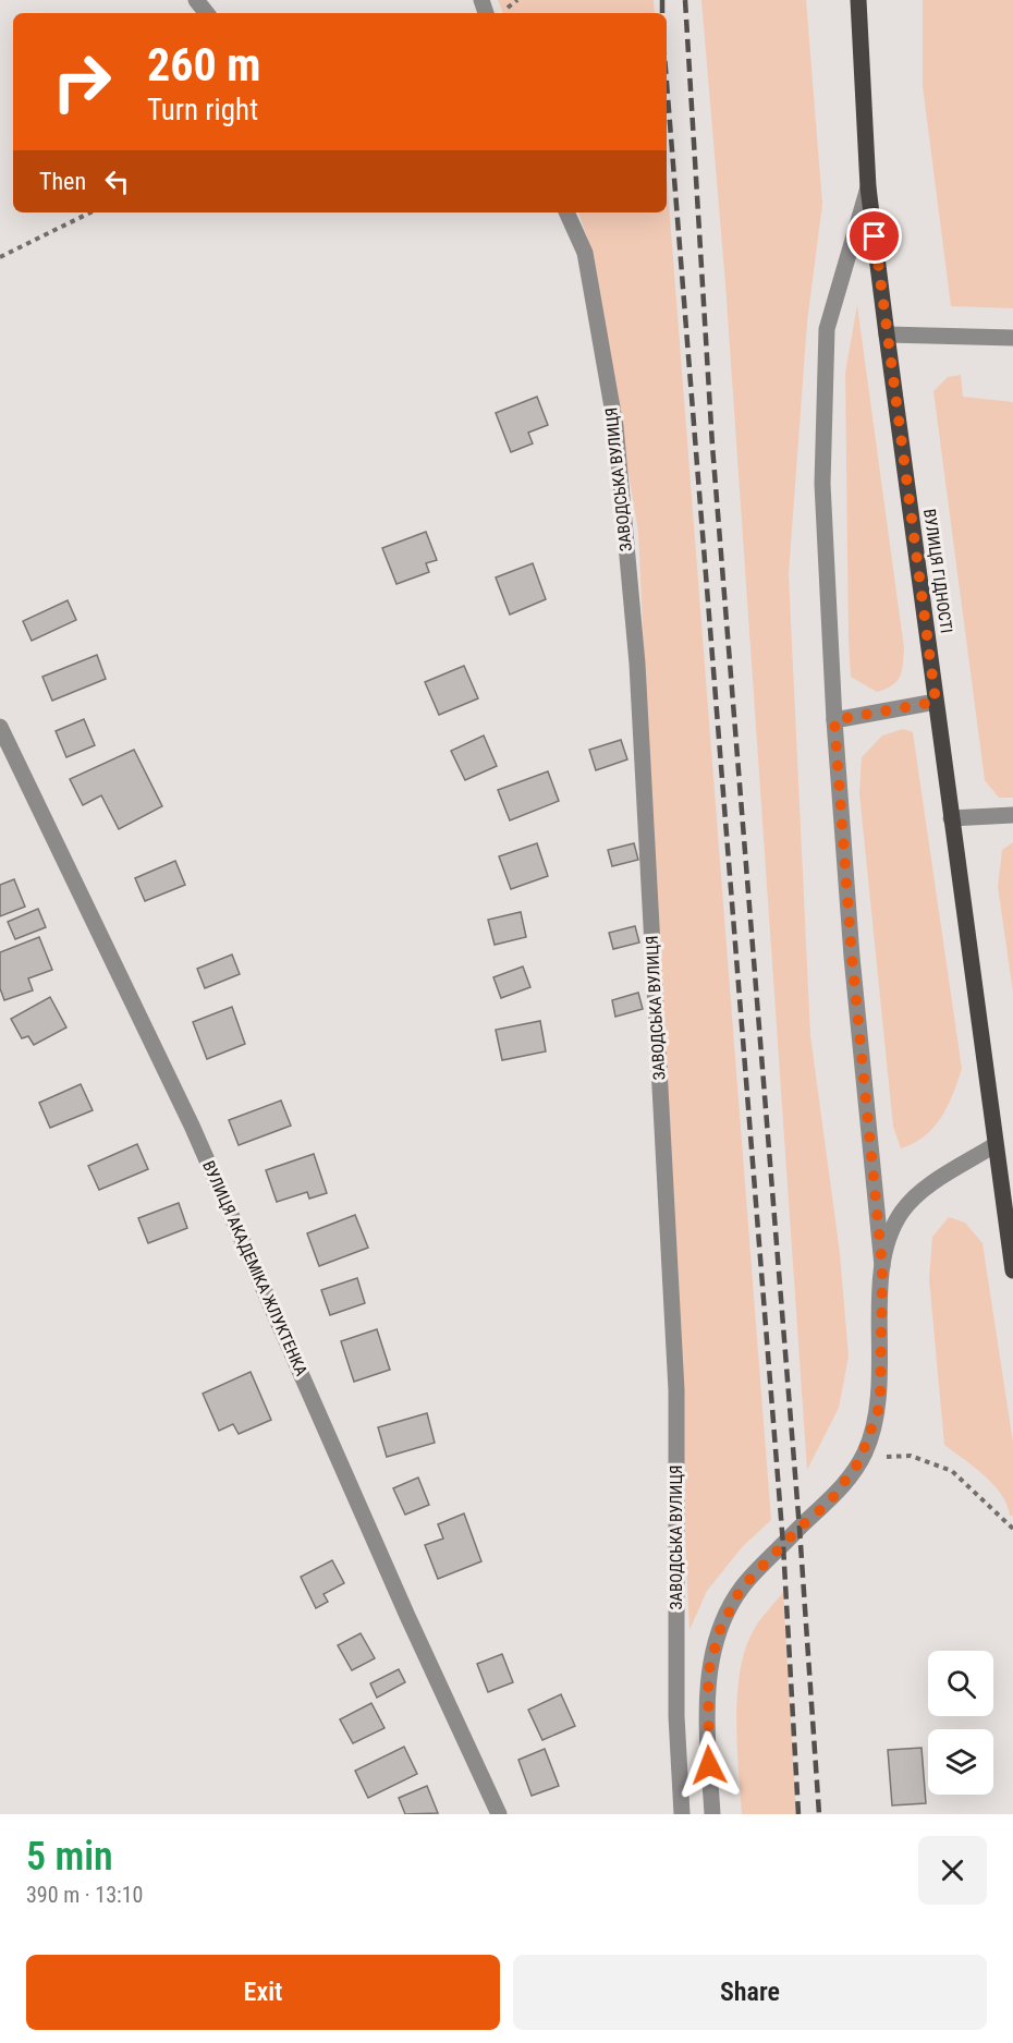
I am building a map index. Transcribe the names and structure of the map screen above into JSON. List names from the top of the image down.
{
  "streets": {
    "main road": ["ВУЛИЦЯ ГІДНОСТІ"],
    "street": ["ЗАВОДСЬКА ВУЛИЦЯ", "ВУЛИЦЯ АКАДЕМІКА ЖЛУКТЕНКА"]
  },
  "page": {
    "turn": ["260 m", "Turn right"],
    "then": "Then",
    "heading": ["5 min", "390 m · 13:10"],
    "buttons": ["Exit", "Share"]
  }
}
